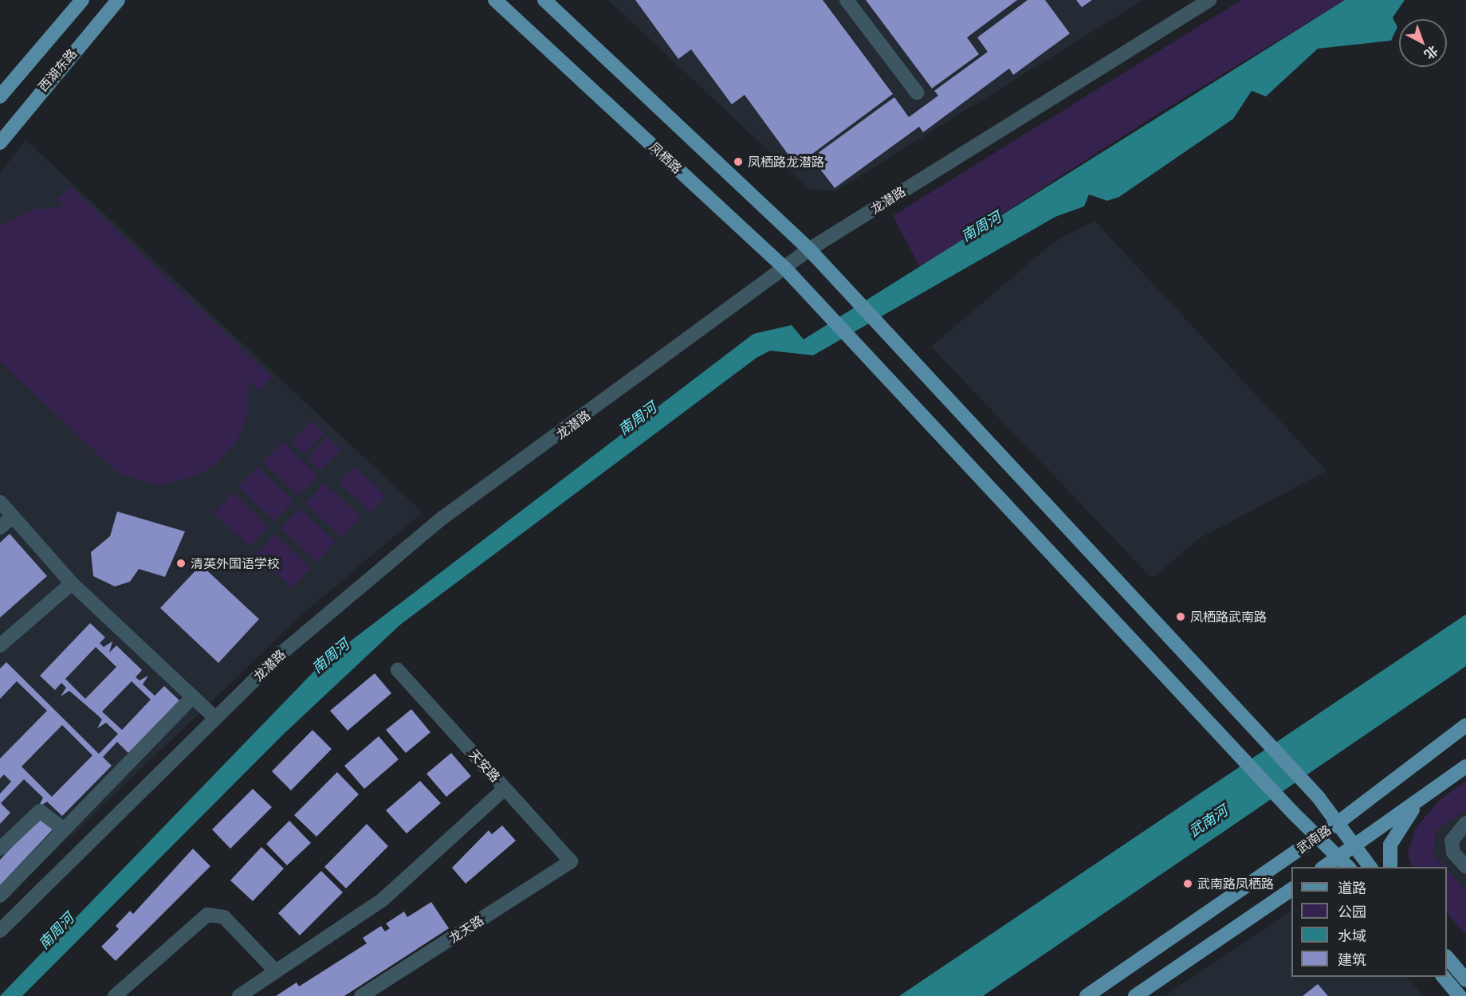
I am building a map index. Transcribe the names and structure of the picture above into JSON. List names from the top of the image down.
{
  "streets": {
    "main road": ["西湖东路", "凤栖路", "武南路"],
    "street": ["龙潜路", "天安路", "龙天路"]
  },
  "crossings": [
    ["凤栖路", "龙潜路"],
    ["凤栖路", "武南路"],
    ["天安路", "龙天路"]
  ],
  "water": ["南周河", "武南河"],
  "places": [
    "凤栖路龙潜路",
    "清英外国语学校",
    "凤栖路武南路",
    "武南路凤栖路"
  ],
  "legend": [
    "道路",
    "公园",
    "水域",
    "建筑"
  ],
  "north": "bottom right"
}
